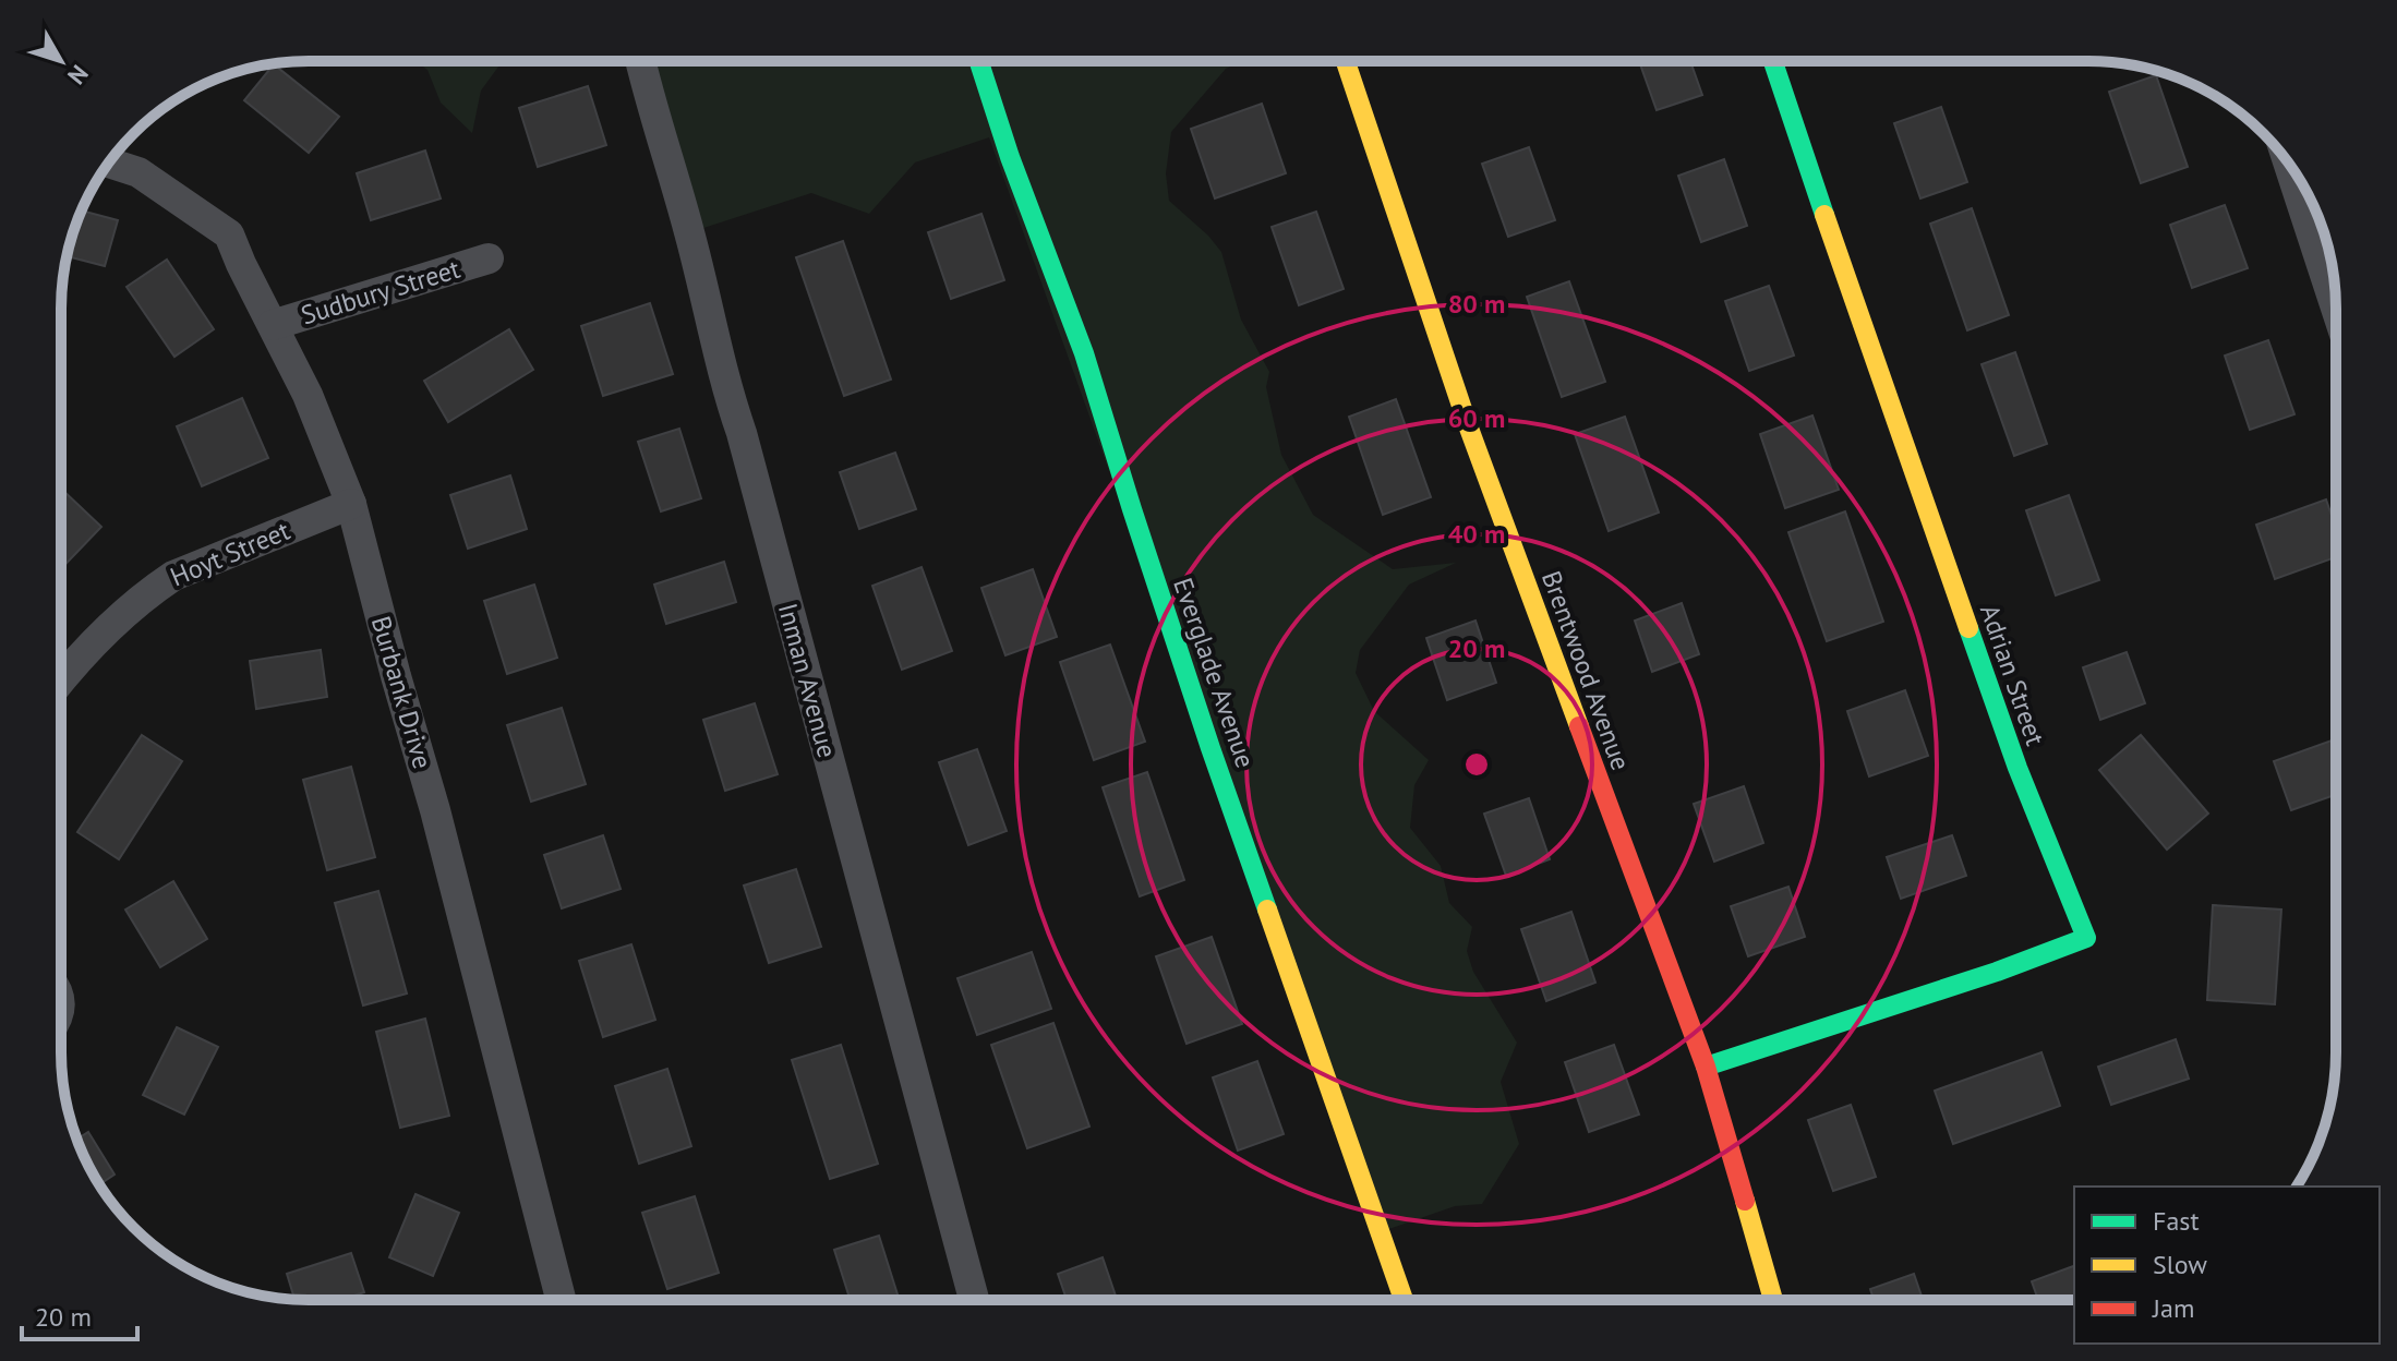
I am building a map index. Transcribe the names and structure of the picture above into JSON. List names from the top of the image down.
{
  "streets": {
    "street": [
      "Sudbury Street",
      "Hoyt Street",
      "Brentwood Avenue",
      "Everglade Avenue",
      "Adrian Street",
      "Inman Avenue",
      "Burbank Drive"
    ]
  },
  "crossings": [
    ["Sudbury Street", "Burbank Drive"],
    ["Hoyt Street", "Burbank Drive"],
    ["Brentwood Avenue", "Adrian Street"]
  ],
  "legend": ["Fast", "Slow", "Jam"],
  "scale_bar": "20 m",
  "north": "bottom right",
  "rings": [
    "80 m",
    "60 m",
    "40 m",
    "20 m"
  ]
}
